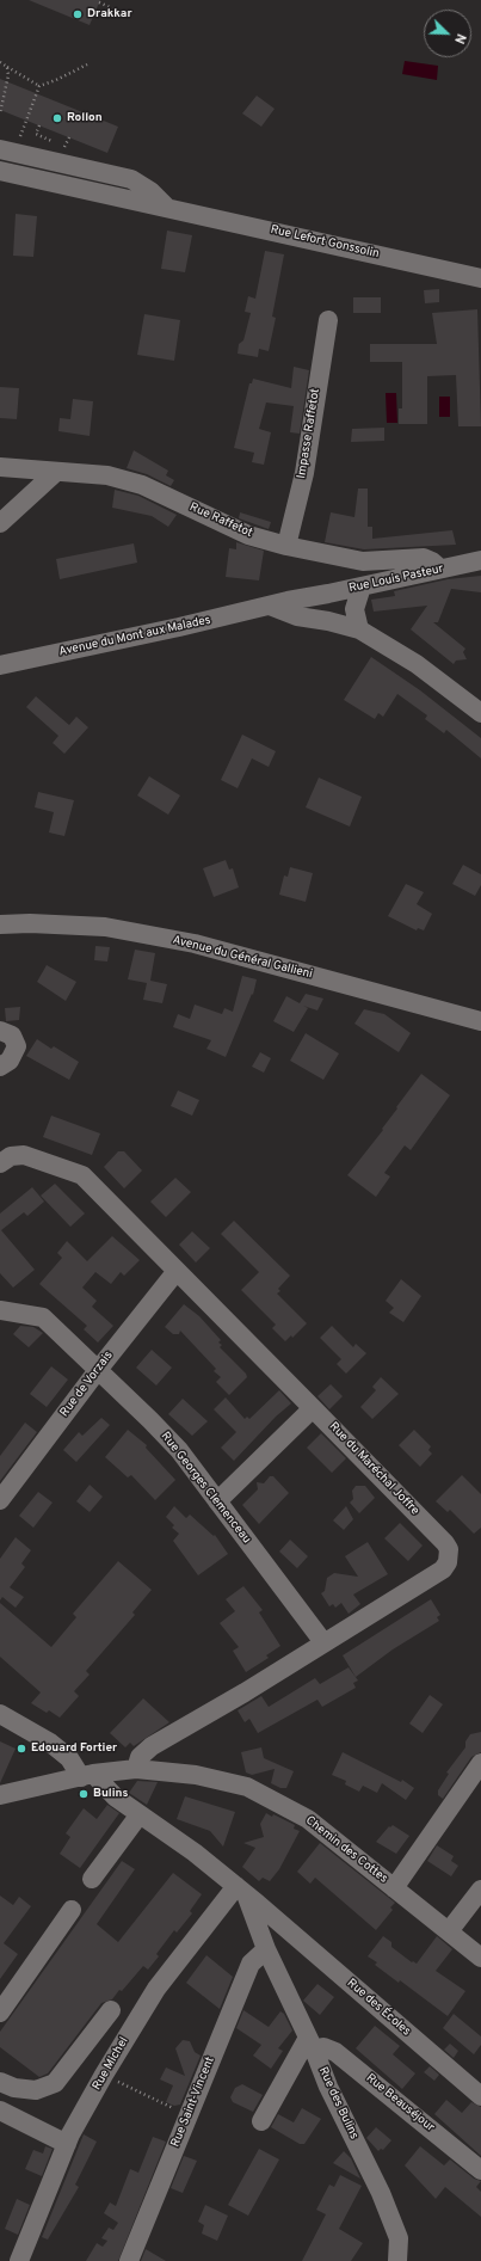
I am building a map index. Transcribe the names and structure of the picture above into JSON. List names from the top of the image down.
{
  "streets": {
    "street": [
      "Rue Lefort Gonssolin",
      "Impasse Raffetot",
      "Rue Raffetot",
      "Rue Louis Pasteur",
      "Avenue du Mont aux Malades",
      "Avenue du Général Gallieni",
      "Rue de Vorzais",
      "Rue du Maréchal Joffre",
      "Rue Georges Clemenceau",
      "Chemin des Cottes",
      "Rue des Écoles",
      "Rue Michel",
      "Rue Saint-Vincent",
      "Rue des Bulins",
      "Rue Beauséjour"
    ]
  },
  "crossings": [
    ["Impasse Raffetot", "Rue Raffetot"],
    ["Rue Raffetot", "Rue Louis Pasteur"],
    ["Rue Louis Pasteur", "Avenue du Mont aux Malades"],
    ["Rue de Vorzais", "Rue du Maréchal Joffre"],
    ["Rue de Vorzais", "Rue Georges Clemenceau"],
    ["Rue du Maréchal Joffre", "Rue Georges Clemenceau"],
    ["Rue du Maréchal Joffre", "Chemin des Cottes"],
    ["Rue Michel", "Rue des Bulins"],
    ["Rue Saint-Vincent", "Rue des Bulins"],
    ["Rue des Bulins", "Rue Beauséjour"]
  ],
  "places": [
    "Drakkar",
    "Rollon",
    "Edouard Fortier",
    "Bulins"
  ],
  "north": "bottom right"
}
